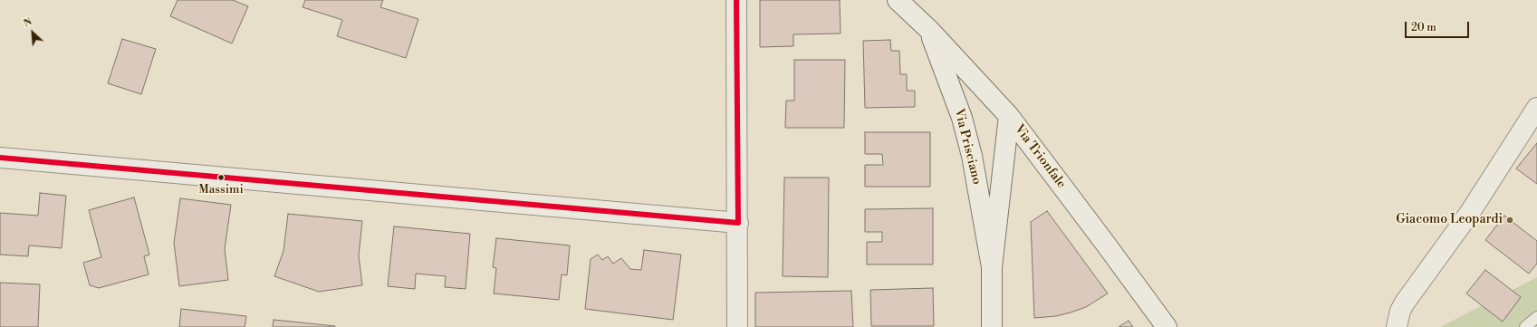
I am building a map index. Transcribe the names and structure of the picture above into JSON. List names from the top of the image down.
{
  "streets": {
    "street": ["Via Prisciano", "Via Trionfale"]
  },
  "crossings": [
    ["Via Prisciano", "Via Trionfale"]
  ],
  "places": ["Massimi", "Giacomo Leopardi"],
  "scale_bar": "20 m",
  "north": "top left"
}
